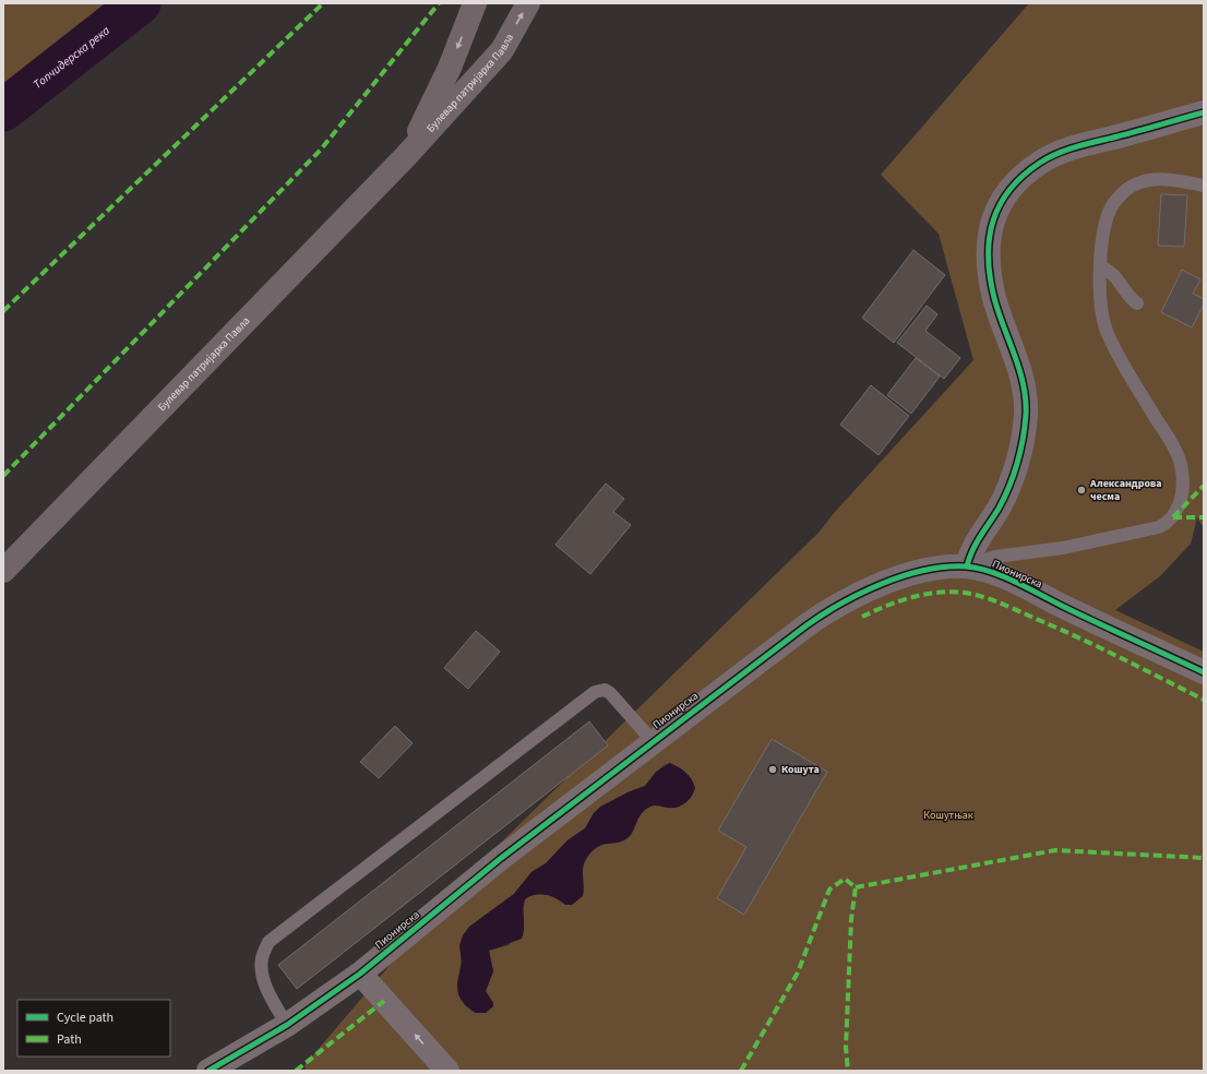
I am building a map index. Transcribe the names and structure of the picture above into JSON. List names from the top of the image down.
{
  "streets": {
    "main road": ["Булевар патријарха Павла"],
    "street": ["Пионирска"]
  },
  "water": ["Топчидерска река"],
  "parks": ["Кошутњак"],
  "places": ["Александрова чесма", "Кошута"],
  "legend": ["Cycle path", "Path"]
}
